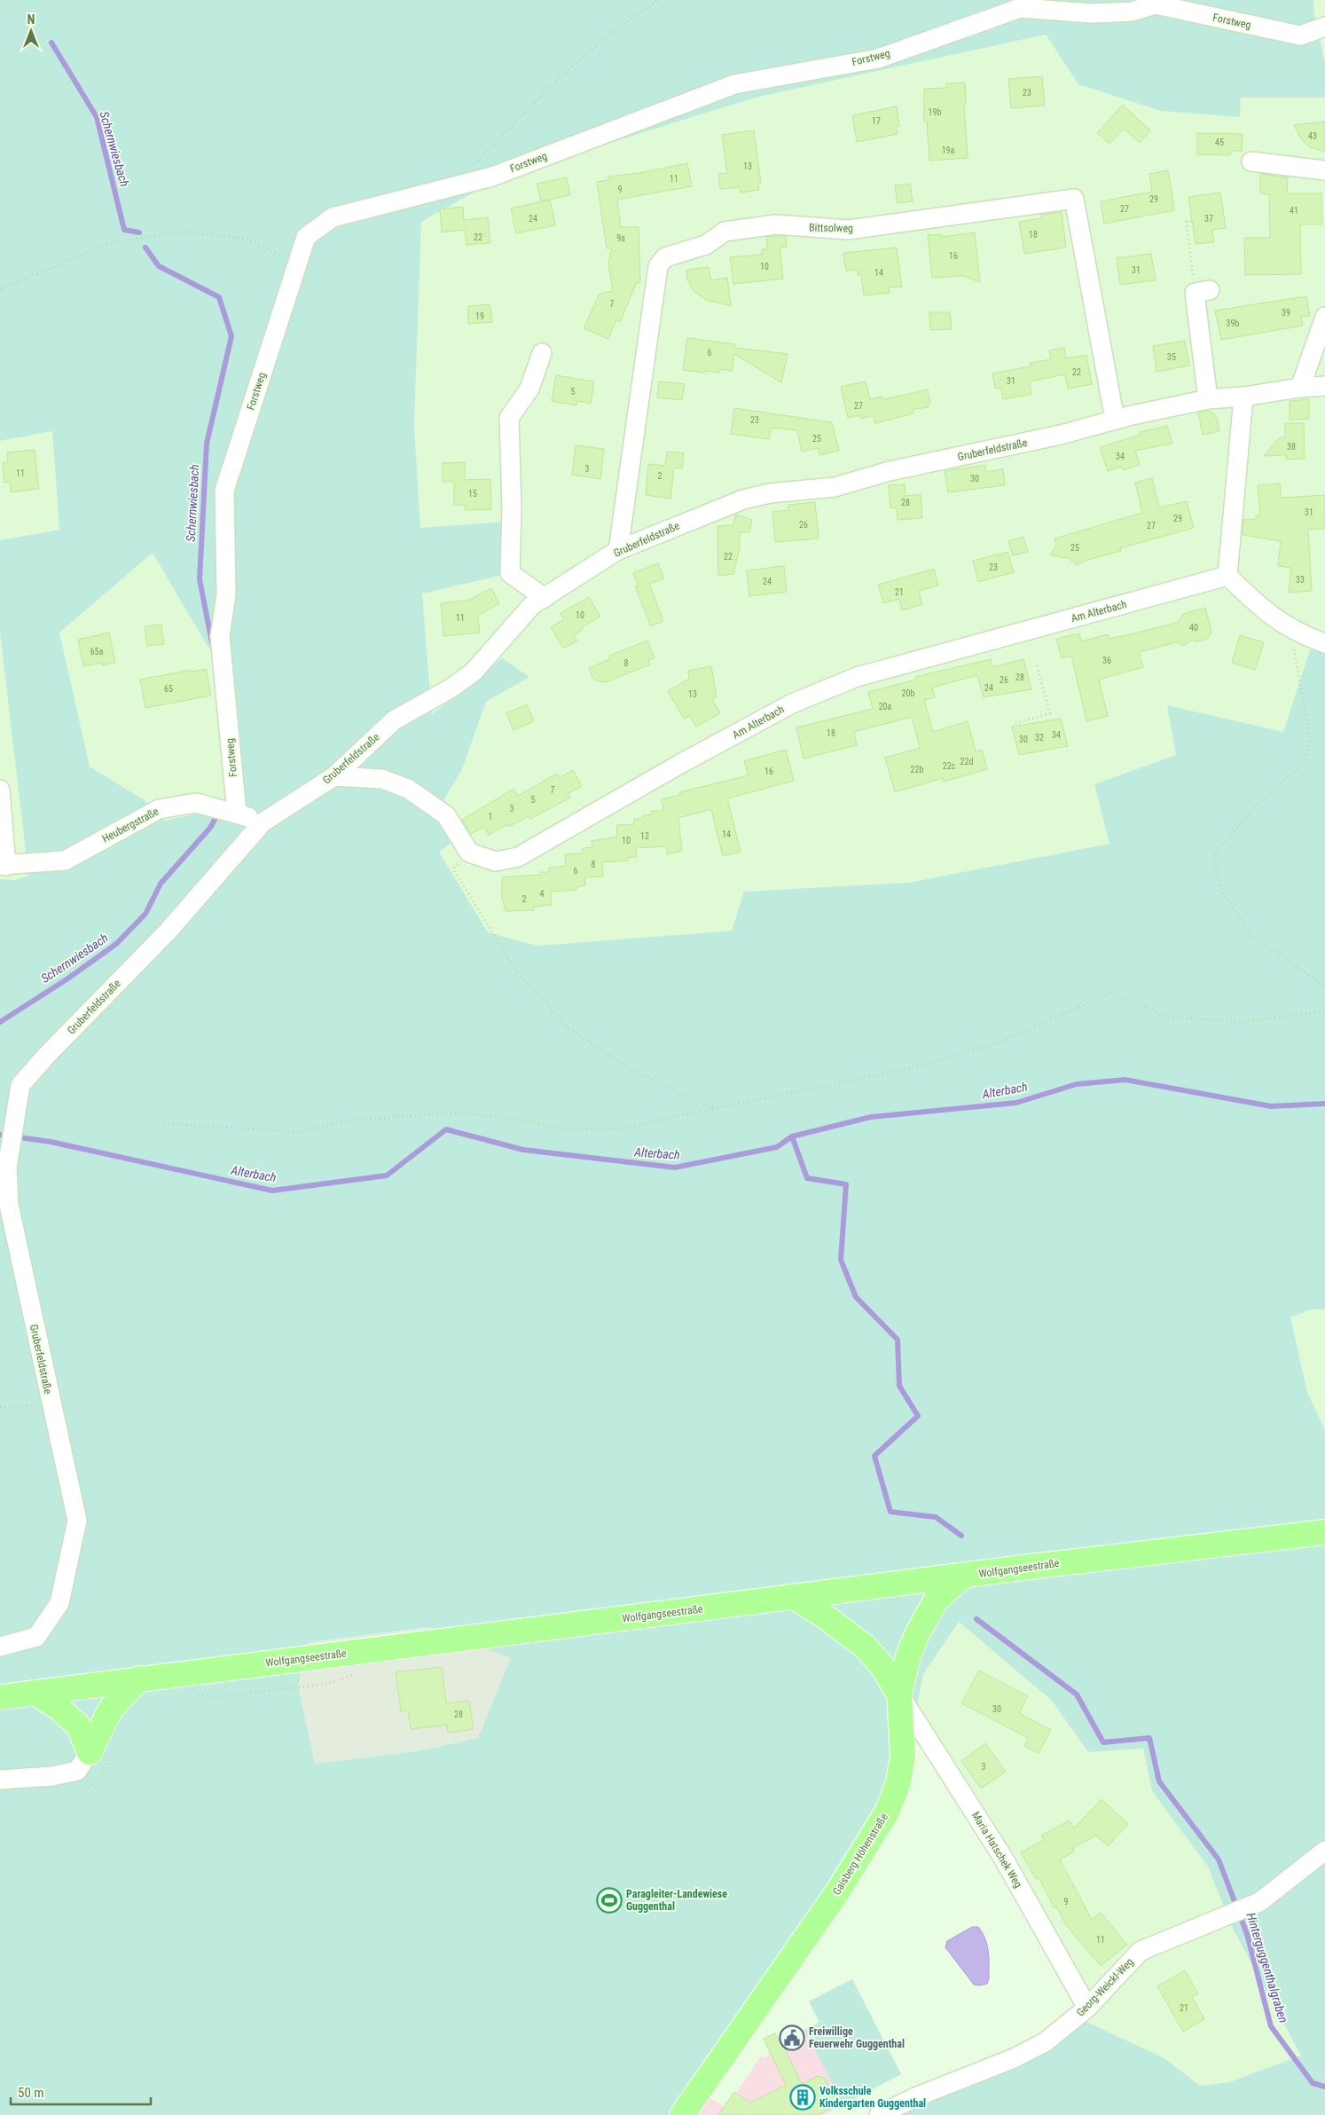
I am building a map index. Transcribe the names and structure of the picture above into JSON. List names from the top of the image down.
{
  "streets": {
    "main road": ["Wolfgangseestraße", "Gaisberg Höhenstraße"],
    "street": [
      "Forstweg",
      "Bittsolweg",
      "Gruberfeldstraße",
      "Am Alterbach",
      "Heubergstraße",
      "Maria Hatschek Weg",
      "Georg-Weickl-Weg"
    ]
  },
  "crossings": [
    ["Forstweg", "Heubergstraße"],
    ["Bittsolweg", "Gruberfeldstraße"],
    ["Gruberfeldstraße", "Heubergstraße"],
    ["Wolfgangseestraße", "Gaisberg Höhenstraße"],
    ["Maria Hatschek Weg", "Gaisberg Höhenstraße"],
    ["Maria Hatschek Weg", "Georg-Weickl-Weg"]
  ],
  "water": ["Schernwiesbach", "Alterbach", "Hinterguggenthalgraben"],
  "places": {
    "sports": ["Paragleiter-Landewiese Guggenthal"],
    "public building": ["Freiwillige Feuerwehr Guggenthal"],
    "building": ["Volksschule Kindergarten Guggenthal"]
  },
  "house_numbers": [
    "23",
    "19b",
    "17",
    "43",
    "45",
    "19a",
    "13",
    "11",
    "9",
    "29",
    "27",
    "41",
    "24",
    "37",
    "18",
    "22",
    "9a",
    "16",
    "10",
    "31",
    "14",
    "7",
    "39",
    "19",
    "39b",
    "6",
    "35",
    "22",
    "31",
    "5",
    "27",
    "23",
    "25",
    "38",
    "34",
    "3",
    "11",
    "2",
    "30",
    "15",
    "28",
    "31",
    "29",
    "26",
    "27",
    "25",
    "22",
    "23",
    "33",
    "24",
    "21",
    "10",
    "11",
    "40",
    "65a",
    "36",
    "8",
    "28",
    "26",
    "24",
    "65",
    "20b",
    "13",
    "20a",
    "18",
    "34",
    "32",
    "30",
    "22d",
    "22c",
    "22b",
    "16",
    "7",
    "5",
    "3",
    "1",
    "14",
    "12",
    "10",
    "8",
    "6",
    "4",
    "2",
    "30",
    "28",
    "3",
    "9",
    "11",
    "21"
  ],
  "scale_bar": "50 m",
  "north": "top"
}
